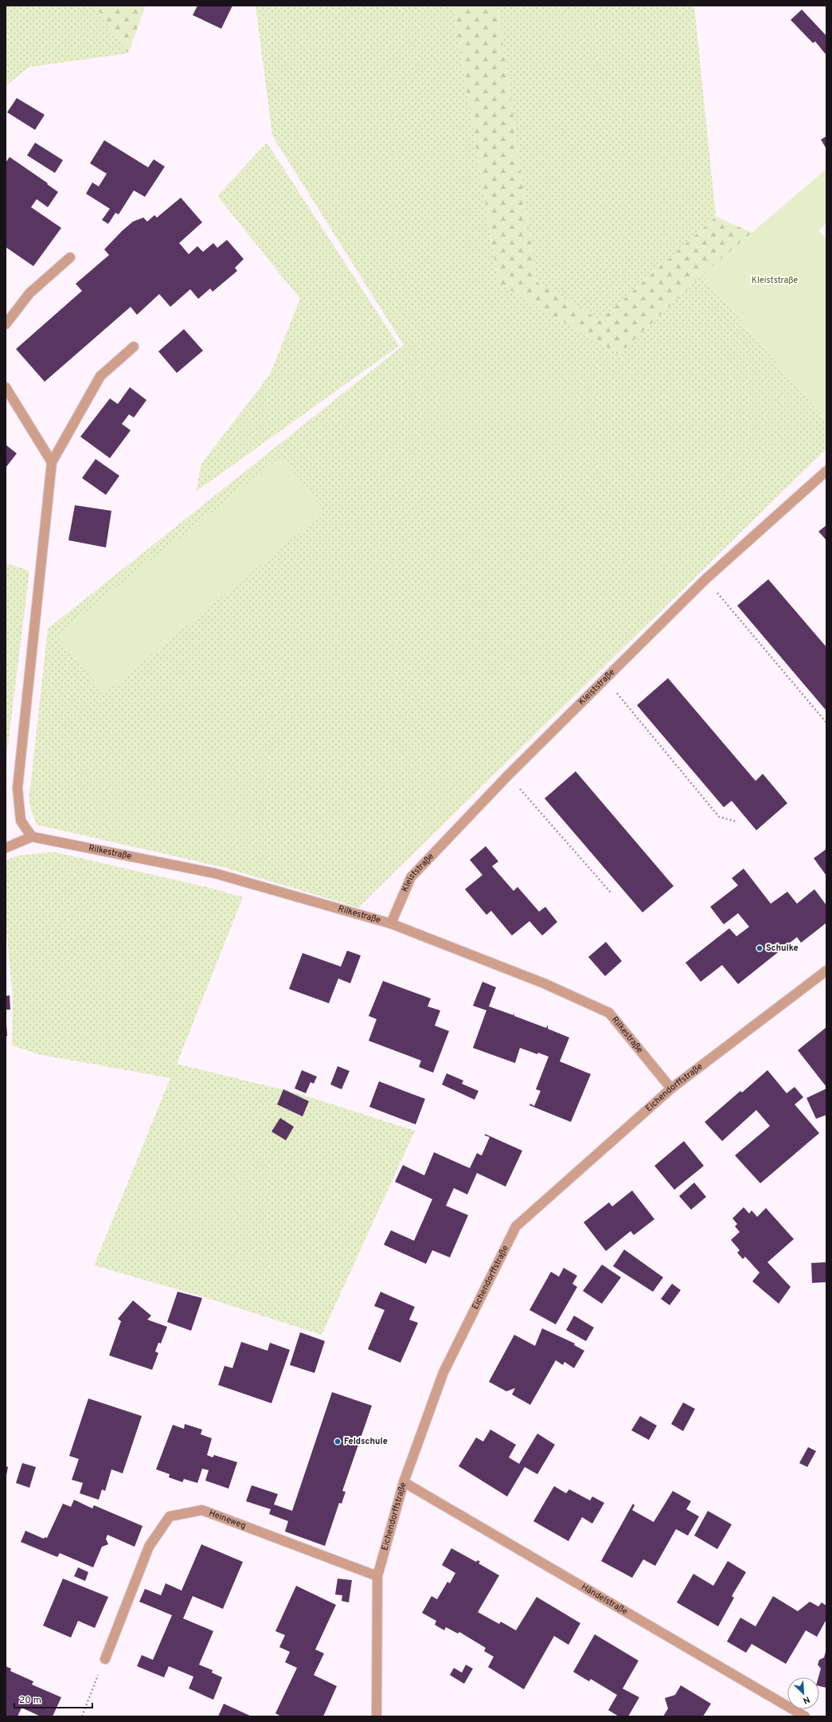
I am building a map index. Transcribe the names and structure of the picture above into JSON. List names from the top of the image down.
{
  "streets": {
    "street": [
      "Kleiststraße",
      "Rilkestraße",
      "Eichendorffstraße",
      "Heineweg",
      "Händelstraße"
    ]
  },
  "crossings": [
    ["Kleiststraße", "Rilkestraße"],
    ["Rilkestraße", "Eichendorffstraße"],
    ["Eichendorffstraße", "Heineweg"],
    ["Eichendorffstraße", "Händelstraße"]
  ],
  "parks": ["Kleiststraße"],
  "places": ["Schulke", "Feldschule"],
  "scale_bar": "20 m",
  "north": "bottom right"
}
